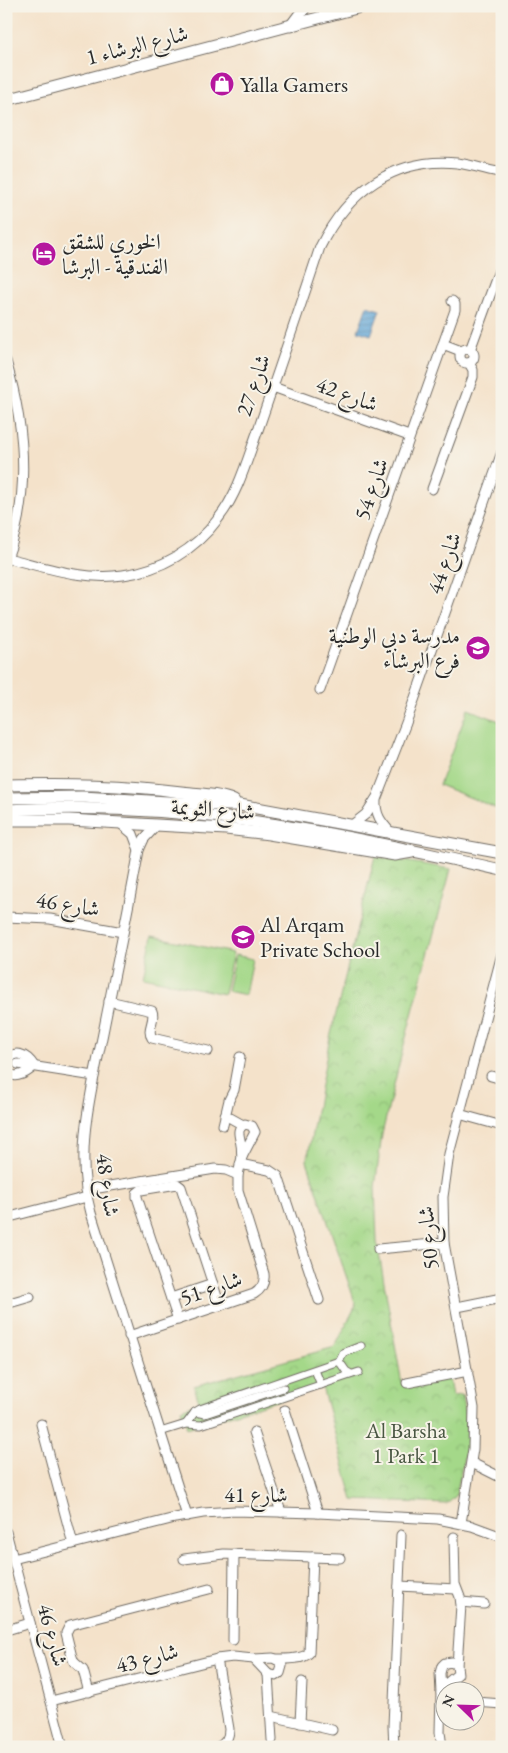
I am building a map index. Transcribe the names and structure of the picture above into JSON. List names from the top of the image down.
{
  "streets": {
    "street": [
      "شارع البرشاء 1",
      "شارع 27",
      "شارع 42",
      "شارع 54",
      "شارع 44",
      "شارع الثويمة",
      "شارع 46",
      "شارع 48",
      "شارع 50",
      "شارع 51",
      "شارع 41",
      "شارع 43"
    ]
  },
  "crossings": [
    ["شارع 27", "شارع 42"],
    ["شارع 42", "شارع 54"],
    ["شارع 44", "شارع الثويمة"],
    ["شارع الثويمة", "شارع 48"],
    ["شارع 46", "شارع 48"],
    ["شارع 46", "شارع 41"],
    ["شارع 46", "شارع 43"],
    ["شارع 48", "شارع 51"],
    ["شارع 48", "شارع 41"],
    ["شارع 50", "شارع 41"]
  ],
  "parks": ["Al Barsha 1 Park 1"],
  "places": {
    "shop": ["Yalla Gamers"],
    "hotel": ["الخوري للشقق الفندقية - البرشا"],
    "school or university": ["مدرسة دبي الوطنية فرع البرشاء", "Al Arqam Private School"]
  },
  "north": "top left"
}
